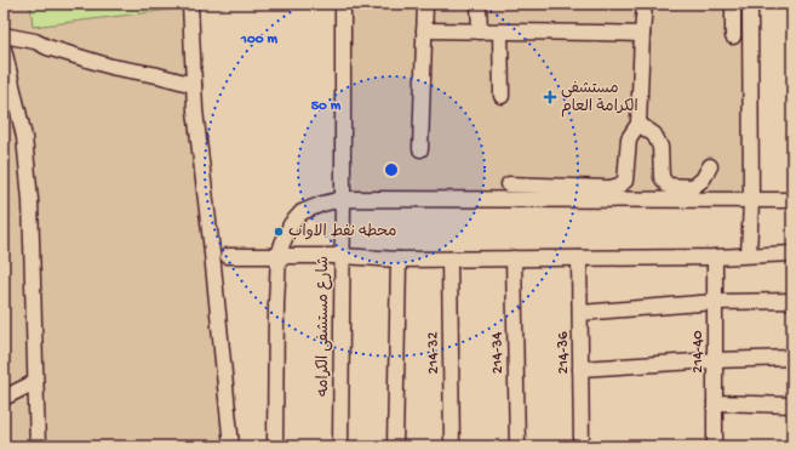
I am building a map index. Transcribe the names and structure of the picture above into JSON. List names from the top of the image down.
{
  "streets": {
    "street": [
      "شارع مستشفى الكرامه",
      "214-40",
      "214-32",
      "214-34",
      "214-36"
    ]
  },
  "places": {
    "health": ["مستشفى الكرامة العام"],
    "other": ["محطه نفط الاواب"]
  },
  "rings": ["100 m", "50 m"]
}
